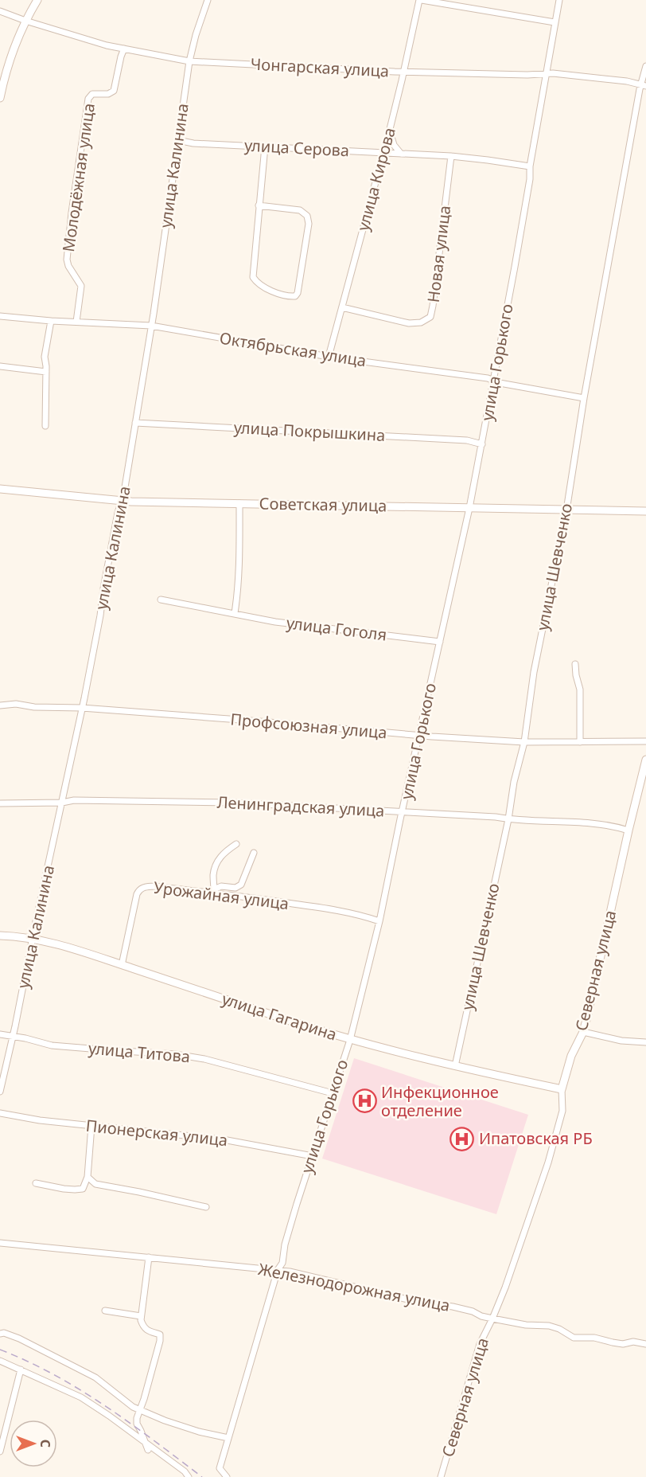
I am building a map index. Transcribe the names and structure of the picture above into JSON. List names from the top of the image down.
{
  "streets": {
    "street": [
      "Чонгарская улица",
      "улица Серова",
      "улица Калинина",
      "Молодёжная улица",
      "улица Кирова",
      "Новая улица",
      "Октябрьская улица",
      "улица Горького",
      "улица Покрышкина",
      "Советская улица",
      "улица Шевченко",
      "улица Гоголя",
      "Профсоюзная улица",
      "Ленинградская улица",
      "Урожайная улица",
      "Северная улица",
      "улица Гагарина",
      "улица Титова",
      "Пионерская улица",
      "Железнодорожная улица"
    ]
  },
  "crossings": [
    ["Чонгарская улица", "улица Калинина"],
    ["Чонгарская улица", "Молодёжная улица"],
    ["Чонгарская улица", "улица Кирова"],
    ["Чонгарская улица", "улица Горького"],
    ["Чонгарская улица", "улица Шевченко"],
    ["улица Серова", "улица Калинина"],
    ["улица Серова", "улица Кирова"],
    ["улица Серова", "Новая улица"],
    ["улица Серова", "улица Горького"],
    ["улица Калинина", "Октябрьская улица"],
    ["улица Калинина", "улица Покрышкина"],
    ["улица Калинина", "Советская улица"],
    ["улица Калинина", "Профсоюзная улица"],
    ["улица Калинина", "Ленинградская улица"],
    ["улица Калинина", "улица Гагарина"],
    ["улица Калинина", "улица Титова"],
    ["Молодёжная улица", "Октябрьская улица"],
    ["улица Кирова", "Новая улица"],
    ["улица Кирова", "Октябрьская улица"],
    ["Октябрьская улица", "улица Горького"],
    ["Октябрьская улица", "улица Шевченко"],
    ["улица Горького", "улица Покрышкина"],
    ["улица Горького", "Советская улица"],
    ["улица Горького", "улица Гоголя"],
    ["улица Горького", "Профсоюзная улица"],
    ["улица Горького", "Ленинградская улица"],
    ["улица Горького", "Урожайная улица"],
    ["улица Горького", "улица Гагарина"],
    ["улица Горького", "улица Титова"],
    ["улица Горького", "Пионерская улица"],
    ["улица Горького", "Железнодорожная улица"],
    ["Советская улица", "улица Шевченко"],
    ["улица Шевченко", "Профсоюзная улица"],
    ["улица Шевченко", "Ленинградская улица"],
    ["улица Шевченко", "улица Гагарина"],
    ["Ленинградская улица", "Северная улица"],
    ["Урожайная улица", "улица Гагарина"],
    ["Северная улица", "улица Гагарина"],
    ["Северная улица", "Железнодорожная улица"]
  ],
  "places": {
    "hospital": ["Инфекционное отделение", "Ипатовская РБ"]
  },
  "north": "right"
}
